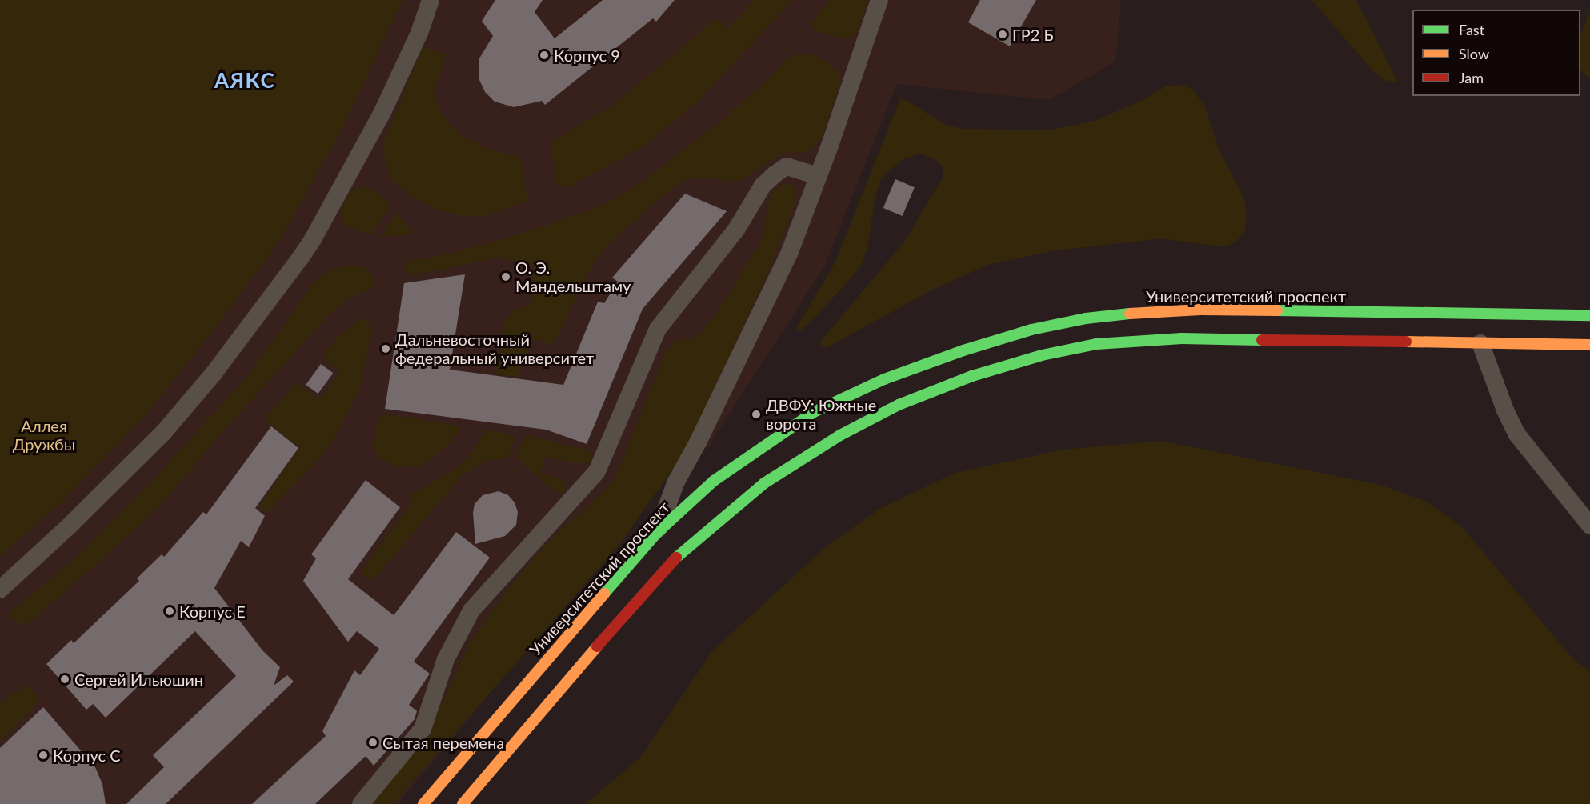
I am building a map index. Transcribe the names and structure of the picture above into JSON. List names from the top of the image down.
{
  "streets": {
    "main road": ["Университетский проспект"]
  },
  "districts": ["АЯКС"],
  "parks": ["Аллея Дружбы"],
  "places": [
    "ГР2 Б",
    "Корпус 9",
    "О. Э. Мандельштаму",
    "Дальневосточный федеральный университет",
    "ДВФУ: Южные ворота",
    "Корпус E",
    "Сергей Ильюшин",
    "Сытая перемена",
    "Корпус C"
  ],
  "legend": ["Fast", "Slow", "Jam"]
}
